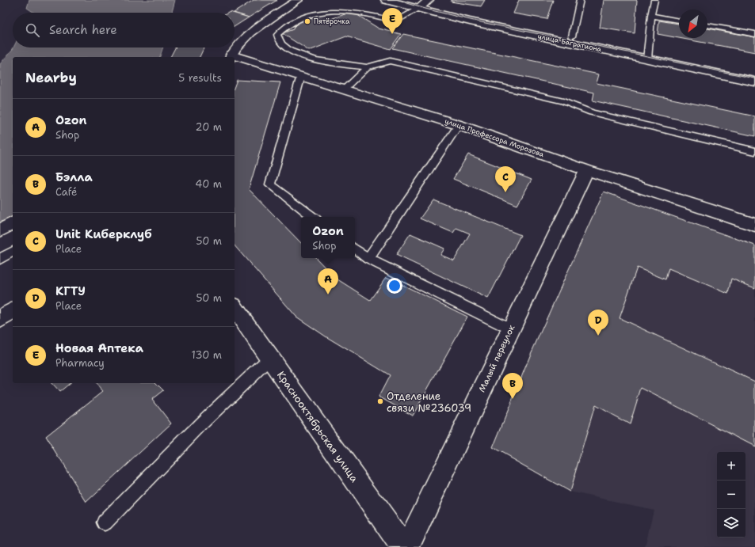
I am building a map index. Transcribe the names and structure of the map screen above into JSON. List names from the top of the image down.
{
  "streets": {
    "street": [
      "улица Багратиона",
      "улица Профессора Морозова",
      "Малый переулок",
      "Краснооктябрьская улица"
    ]
  },
  "crossings": [
    ["улица Профессора Морозова", "Малый переулок"]
  ],
  "places": ["Пятёрочка", "Отделение связи №236039"],
  "north": "bottom left",
  "page": {
    "pins": [
      "E",
      "C",
      "A",
      "D",
      "B"
    ],
    "search": "Search here",
    "heading": ["Nearby", "5 results"],
    "list": [
      {
        "mark": "A",
        "name": "Ozon",
        "note": "Shop",
        "value": "20 m"
      },
      {
        "mark": "B",
        "name": "Бэлла",
        "note": "Café",
        "value": "40 m"
      },
      {
        "mark": "C",
        "name": "Unit Киберклуб",
        "note": "Place",
        "value": "50 m"
      },
      {
        "mark": "D",
        "name": "КГТУ",
        "note": "Place",
        "value": "50 m"
      },
      {
        "mark": "E",
        "name": "Новая Аптека",
        "note": "Pharmacy",
        "value": "130 m"
      }
    ],
    "popup": ["Ozon", "Shop"],
    "map_buttons": ["+", "−"]
  }
}
